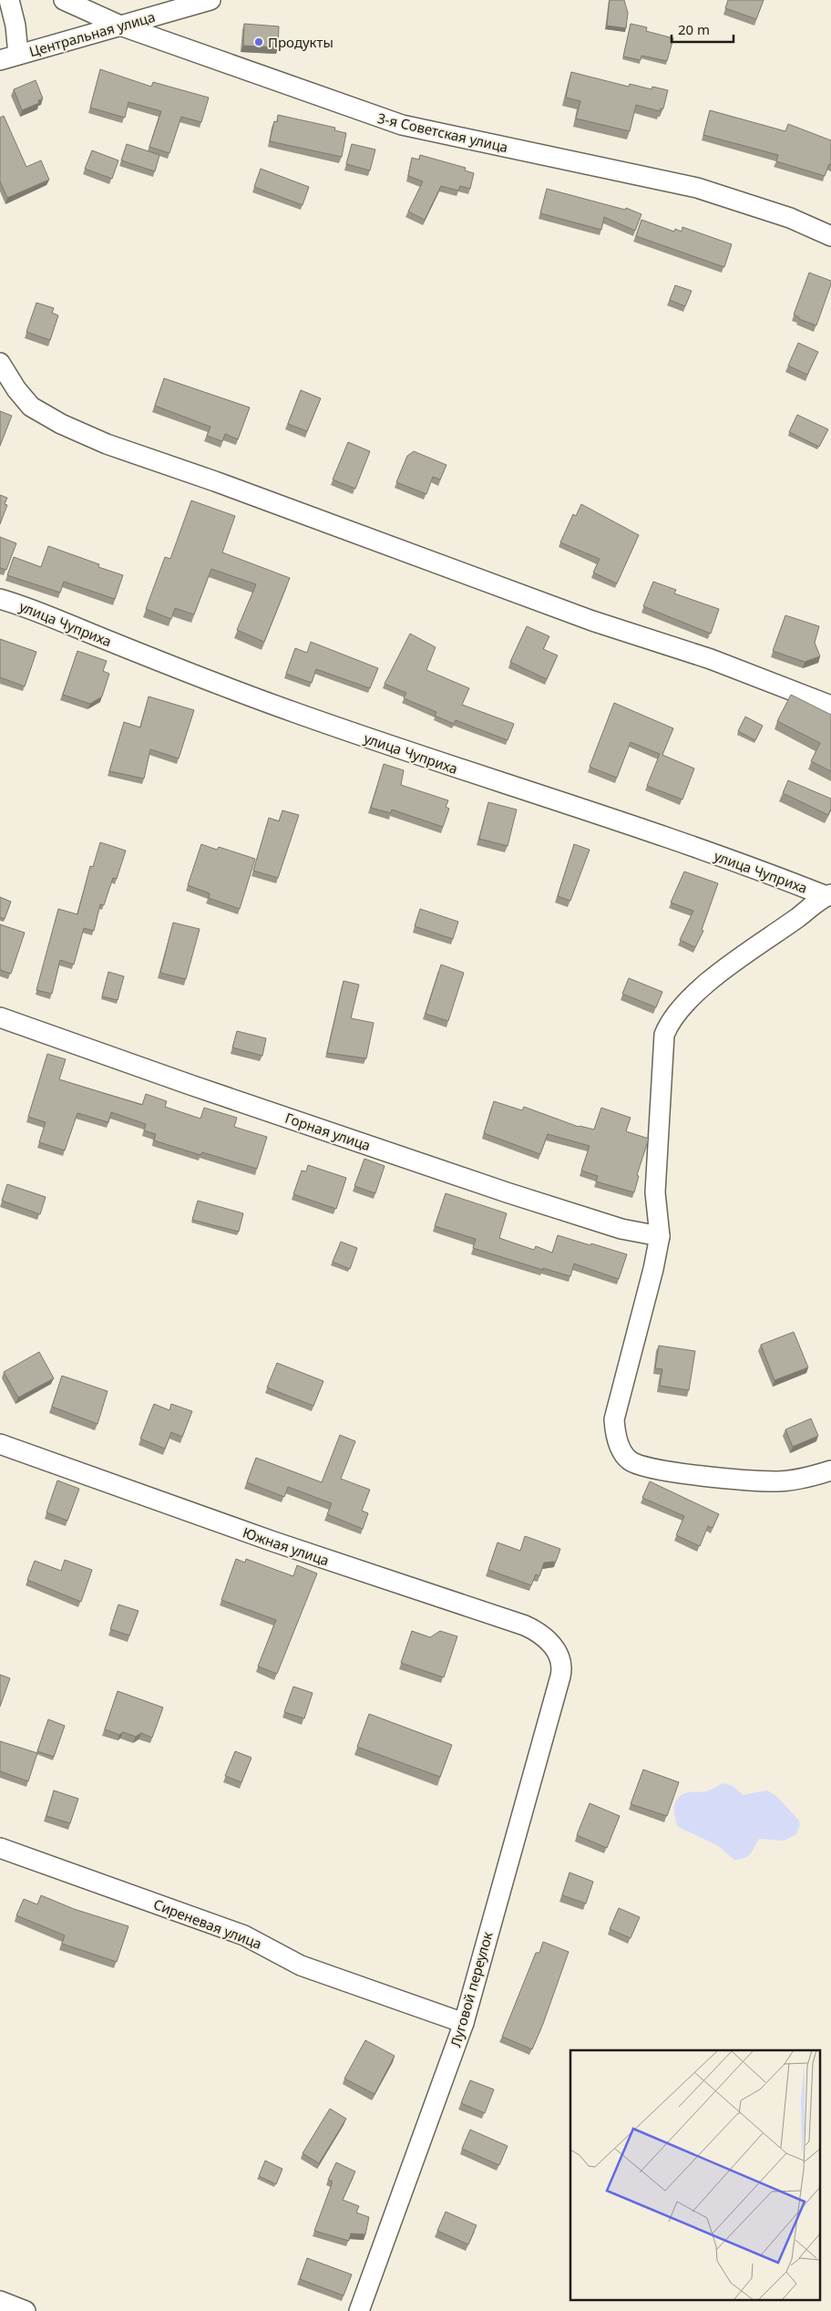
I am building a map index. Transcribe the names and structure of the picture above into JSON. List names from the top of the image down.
{
  "streets": {
    "street": [
      "Центральная улица",
      "3-я Советская улица",
      "улица Чуприха",
      "Горная улица",
      "Южная улица",
      "Сиреневая улица",
      "Луговой переулок"
    ]
  },
  "crossings": [
    ["Центральная улица", "3-я Советская улица"],
    ["Южная улица", "Луговой переулок"],
    ["Сиреневая улица", "Луговой переулок"]
  ],
  "places": ["Продукты"],
  "scale_bar": "20 m"
}
